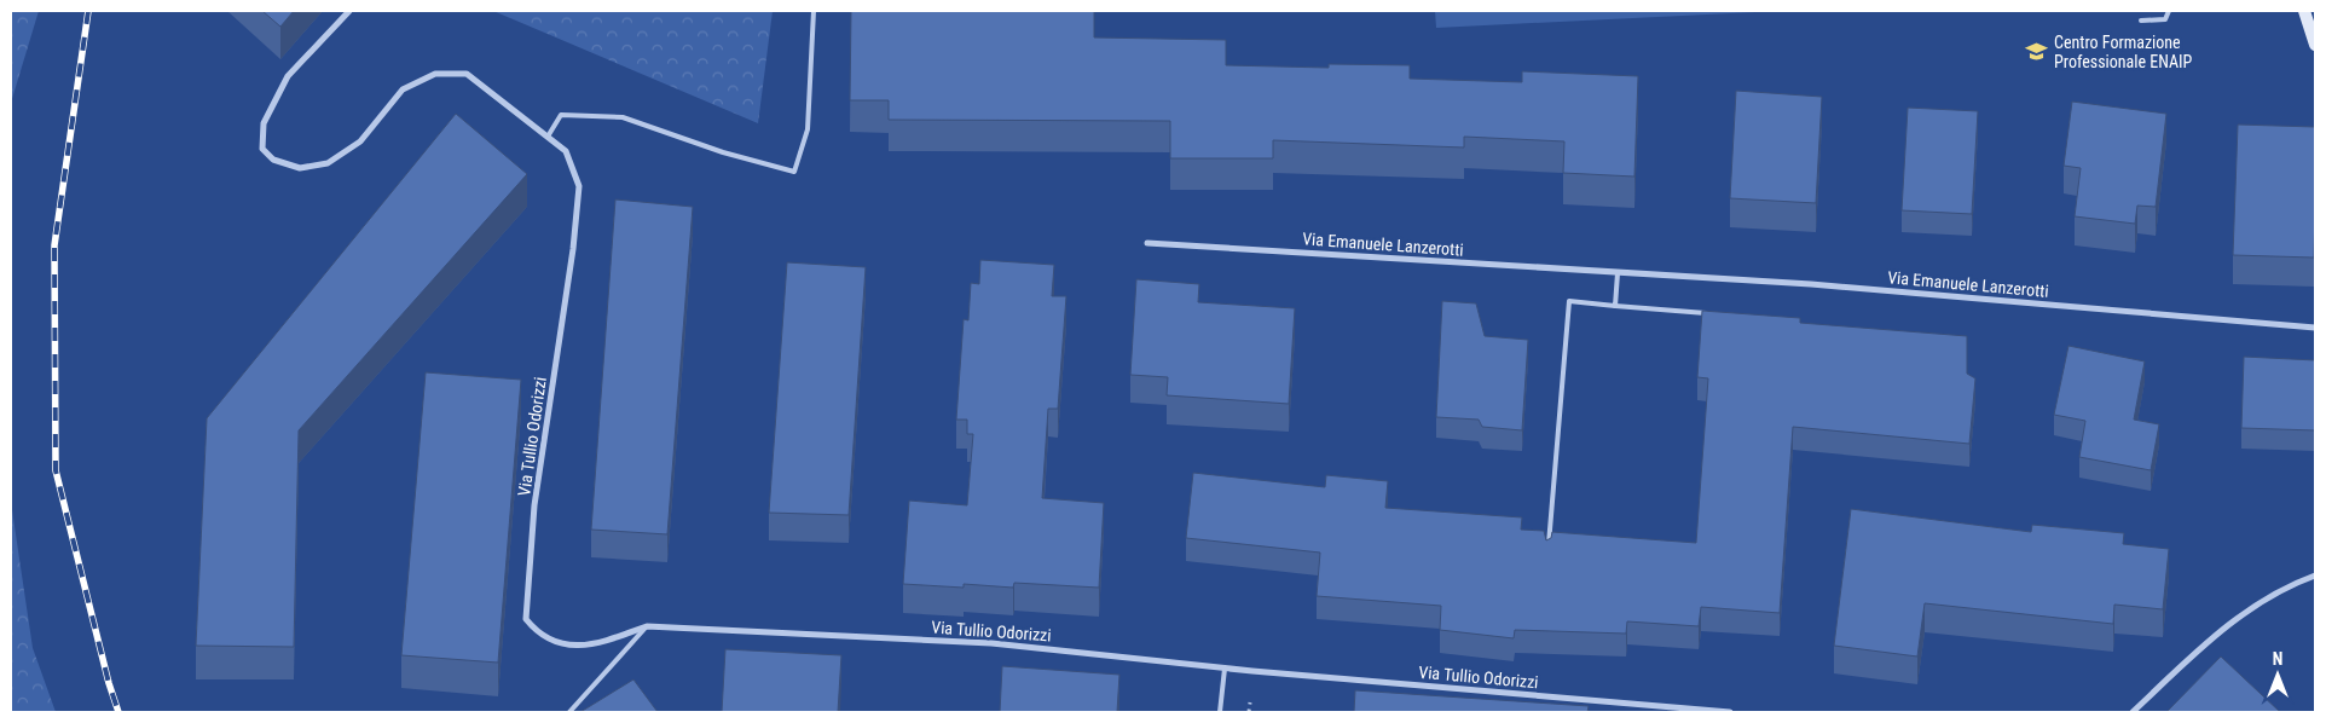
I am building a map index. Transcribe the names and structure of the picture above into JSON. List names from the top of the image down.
{
  "streets": {
    "street": ["Via Emanuele Lanzerotti", "Via Tullio Odorizzi"]
  },
  "places": {
    "school or university": ["Centro Formazione Professionale ENAIP"]
  },
  "north": "top"
}
